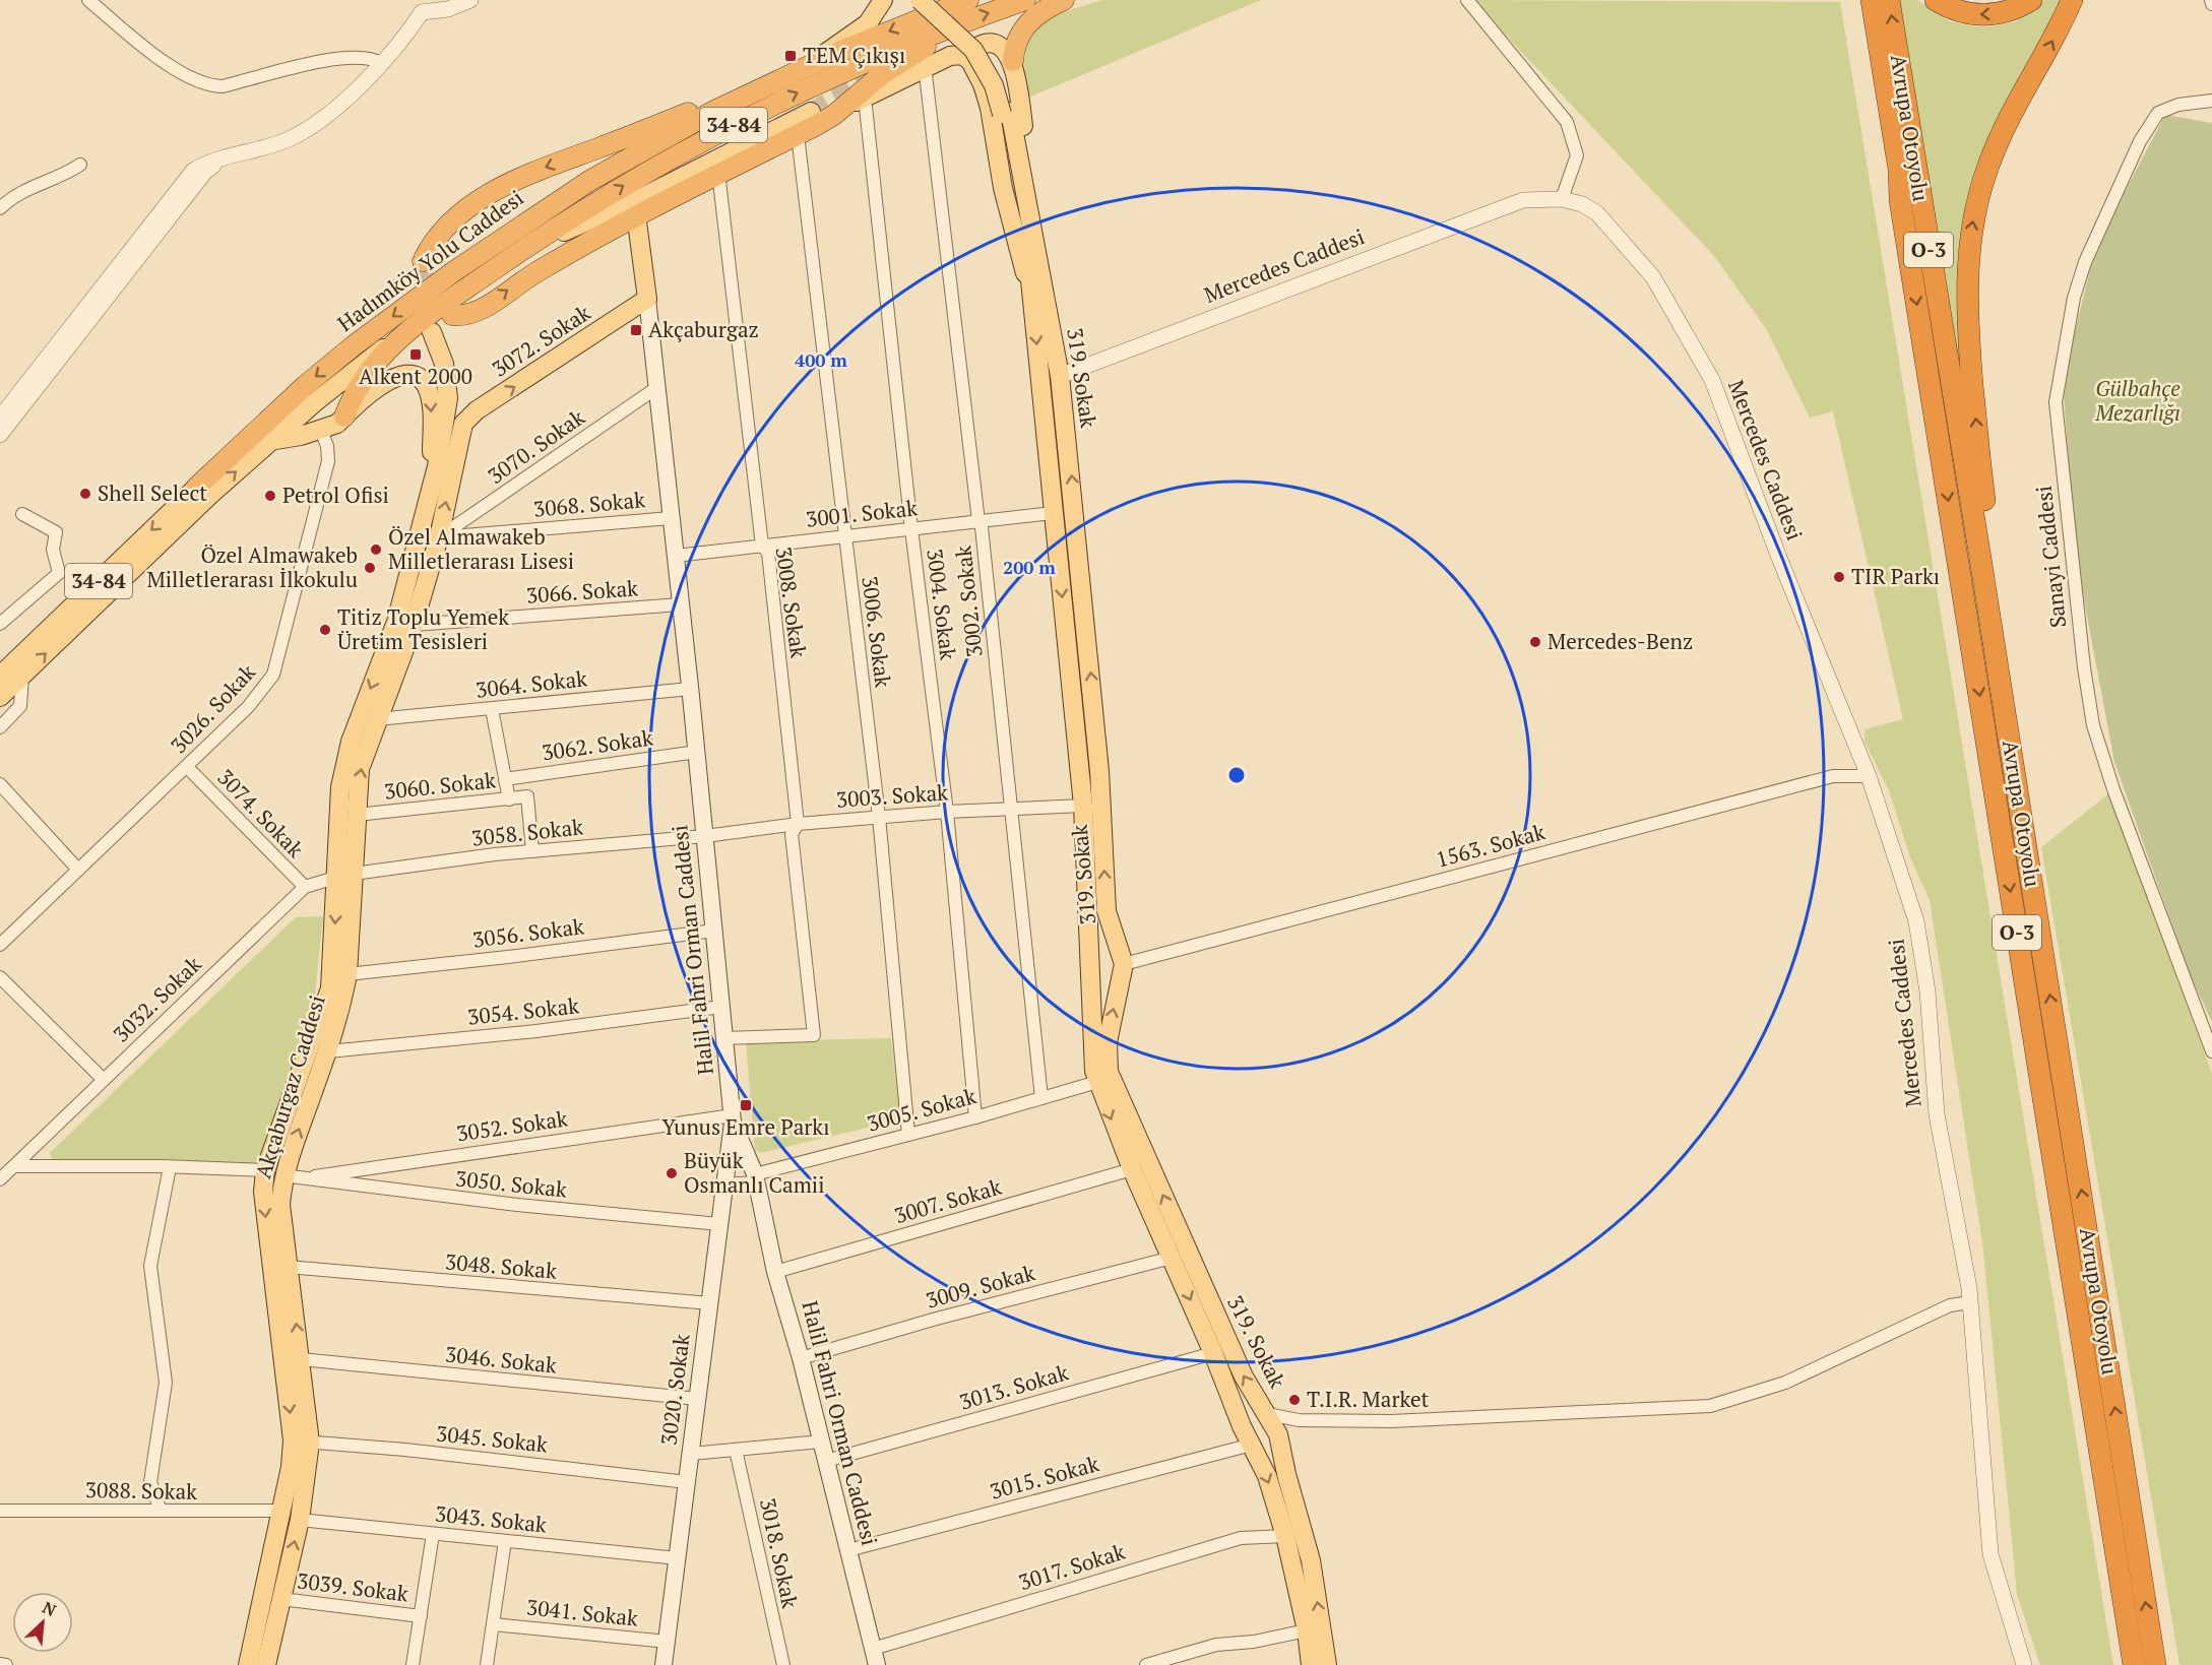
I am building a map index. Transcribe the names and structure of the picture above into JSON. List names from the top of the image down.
{
  "streets": {
    "highway": [
      "34-84",
      "Avrupa Otoyolu",
      "O-3",
      "Hadımköy Yolu Caddesi"
    ],
    "main road": [
      "3072. Sokak",
      "319. Sokak",
      "Halil Fahri Orman Caddesi",
      "Akçaburgaz Caddesi",
      "3020. Sokak"
    ],
    "street": [
      "Mercedes Caddesi",
      "3070. Sokak",
      "3068. Sokak",
      "3001. Sokak",
      "Sanayi Caddesi",
      "3066. Sokak",
      "3002. Sokak",
      "3008. Sokak",
      "3004. Sokak",
      "3006. Sokak",
      "3064. Sokak",
      "3026. Sokak",
      "3062. Sokak",
      "3060. Sokak",
      "3003. Sokak",
      "3074. Sokak",
      "3058. Sokak",
      "1563. Sokak",
      "3056. Sokak",
      "3032. Sokak",
      "3054. Sokak",
      "3005. Sokak",
      "3052. Sokak",
      "3050. Sokak",
      "3007. Sokak",
      "3048. Sokak",
      "3009. Sokak",
      "3046. Sokak",
      "3013. Sokak",
      "3045. Sokak",
      "3015. Sokak",
      "3088. Sokak",
      "3043. Sokak",
      "3018. Sokak",
      "3017. Sokak",
      "3039. Sokak",
      "3041. Sokak"
    ]
  },
  "crossings": [
    ["34-84", "Hadımköy Yolu Caddesi"],
    ["Mercedes Caddesi", "319. Sokak"],
    ["Mercedes Caddesi", "1563. Sokak"],
    ["3072. Sokak", "Halil Fahri Orman Caddesi"],
    ["3072. Sokak", "Akçaburgaz Caddesi"],
    ["319. Sokak", "3001. Sokak"],
    ["319. Sokak", "3003. Sokak"],
    ["319. Sokak", "1563. Sokak"],
    ["319. Sokak", "3005. Sokak"],
    ["319. Sokak", "3007. Sokak"],
    ["319. Sokak", "3009. Sokak"],
    ["319. Sokak", "3013. Sokak"],
    ["319. Sokak", "3015. Sokak"],
    ["319. Sokak", "3017. Sokak"],
    ["3070. Sokak", "3068. Sokak"],
    ["3070. Sokak", "Halil Fahri Orman Caddesi"],
    ["3070. Sokak", "Akçaburgaz Caddesi"],
    ["3068. Sokak", "Halil Fahri Orman Caddesi"],
    ["3068. Sokak", "Akçaburgaz Caddesi"],
    ["3001. Sokak", "3002. Sokak"],
    ["3001. Sokak", "3008. Sokak"],
    ["3001. Sokak", "3004. Sokak"],
    ["3001. Sokak", "3006. Sokak"],
    ["3001. Sokak", "Halil Fahri Orman Caddesi"],
    ["3066. Sokak", "Halil Fahri Orman Caddesi"],
    ["3066. Sokak", "Akçaburgaz Caddesi"],
    ["3002. Sokak", "3003. Sokak"],
    ["3002. Sokak", "3005. Sokak"],
    ["3008. Sokak", "3003. Sokak"],
    ["3008. Sokak", "Halil Fahri Orman Caddesi"],
    ["3004. Sokak", "3003. Sokak"],
    ["3004. Sokak", "3005. Sokak"],
    ["3006. Sokak", "3003. Sokak"],
    ["3006. Sokak", "3005. Sokak"],
    ["3064. Sokak", "Halil Fahri Orman Caddesi"],
    ["3064. Sokak", "Akçaburgaz Caddesi"],
    ["3026. Sokak", "3074. Sokak"],
    ["3062. Sokak", "Halil Fahri Orman Caddesi"],
    ["3060. Sokak", "3058. Sokak"],
    ["3060. Sokak", "Akçaburgaz Caddesi"],
    ["3003. Sokak", "3058. Sokak"],
    ["3003. Sokak", "Halil Fahri Orman Caddesi"],
    ["3074. Sokak", "3032. Sokak"],
    ["3058. Sokak", "Halil Fahri Orman Caddesi"],
    ["3058. Sokak", "3032. Sokak"],
    ["3058. Sokak", "Akçaburgaz Caddesi"],
    ["3056. Sokak", "Halil Fahri Orman Caddesi"],
    ["3056. Sokak", "Akçaburgaz Caddesi"],
    ["Halil Fahri Orman Caddesi", "3054. Sokak"],
    ["Halil Fahri Orman Caddesi", "3005. Sokak"],
    ["Halil Fahri Orman Caddesi", "3052. Sokak"],
    ["Halil Fahri Orman Caddesi", "3007. Sokak"],
    ["Halil Fahri Orman Caddesi", "3009. Sokak"],
    ["Halil Fahri Orman Caddesi", "3013. Sokak"],
    ["Halil Fahri Orman Caddesi", "3020. Sokak"],
    ["Halil Fahri Orman Caddesi", "3015. Sokak"],
    ["Halil Fahri Orman Caddesi", "3017. Sokak"],
    ["3032. Sokak", "Akçaburgaz Caddesi"],
    ["3054. Sokak", "Akçaburgaz Caddesi"],
    ["Akçaburgaz Caddesi", "3052. Sokak"],
    ["Akçaburgaz Caddesi", "3050. Sokak"],
    ["Akçaburgaz Caddesi", "3048. Sokak"],
    ["Akçaburgaz Caddesi", "3046. Sokak"],
    ["Akçaburgaz Caddesi", "3045. Sokak"],
    ["Akçaburgaz Caddesi", "3088. Sokak"],
    ["Akçaburgaz Caddesi", "3043. Sokak"],
    ["Akçaburgaz Caddesi", "3039. Sokak"],
    ["3005. Sokak", "3020. Sokak"],
    ["3052. Sokak", "3050. Sokak"],
    ["3052. Sokak", "3020. Sokak"],
    ["3050. Sokak", "3020. Sokak"],
    ["3048. Sokak", "3020. Sokak"],
    ["3046. Sokak", "3020. Sokak"],
    ["3020. Sokak", "3045. Sokak"],
    ["3020. Sokak", "3043. Sokak"],
    ["3020. Sokak", "3041. Sokak"]
  ],
  "one_way": ["3072. Sokak"],
  "parks": ["Gülbahçe Mezarlığı"],
  "places": {
    "transit": [
      "TEM Çıkışı",
      "Akçaburgaz",
      "Alkent 2000",
      "Yunus Emre Parkı"
    ],
    "other": [
      "Shell Select",
      "Petrol Ofisi",
      "Özel Almawakeb Milletlerarası Lisesi",
      "Özel Almawakeb Milletlerarası İlkokulu",
      "TIR Parkı",
      "Titiz Toplu Yemek Üretim Tesisleri",
      "Mercedes-Benz",
      "Büyük Osmanlı Camii",
      "T.I.R. Market"
    ]
  },
  "north": "top right",
  "rings": ["400 m", "200 m"]
}
